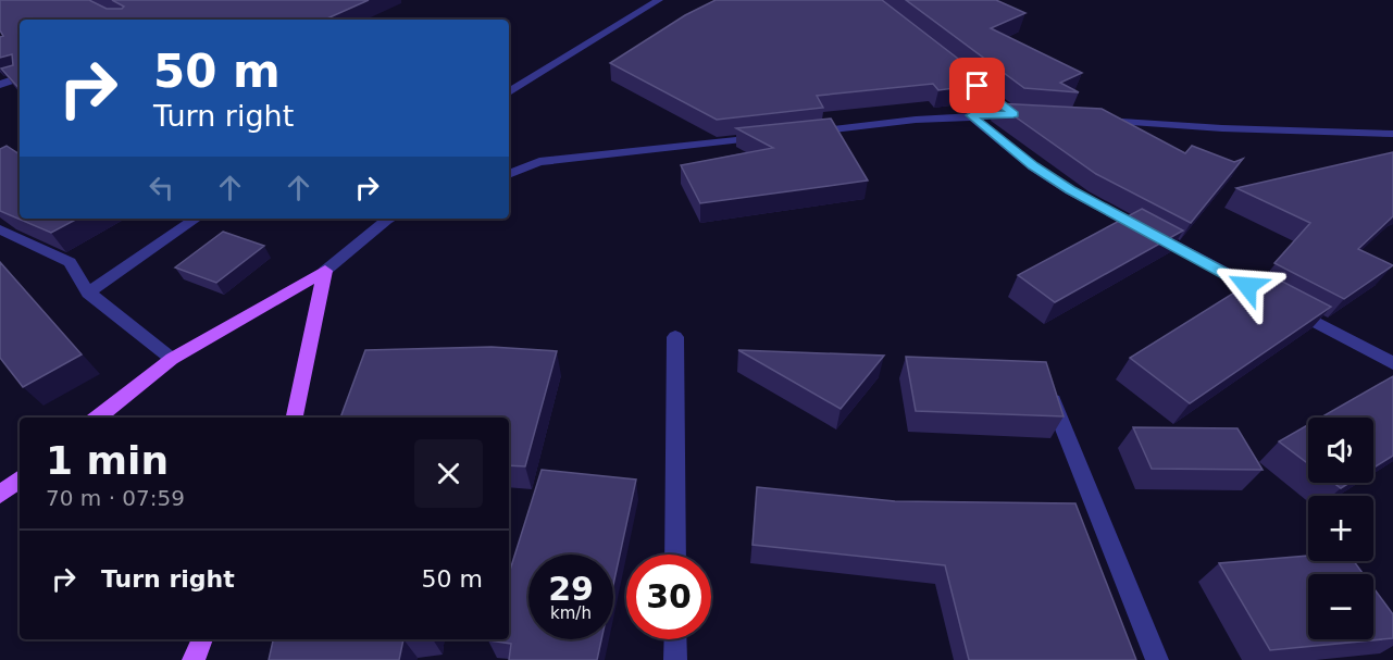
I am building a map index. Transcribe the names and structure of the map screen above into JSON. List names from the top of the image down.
{
  "page": {
    "turn": ["50 m", "Turn right"],
    "map_buttons": ["+", "−"],
    "heading": ["1 min", "70 m · 07:59"],
    "list": [
      {
        "name": "Turn right",
        "value": "50 m"
      }
    ],
    "speed": "29 km/h",
    "limit": "30"
  }
}
